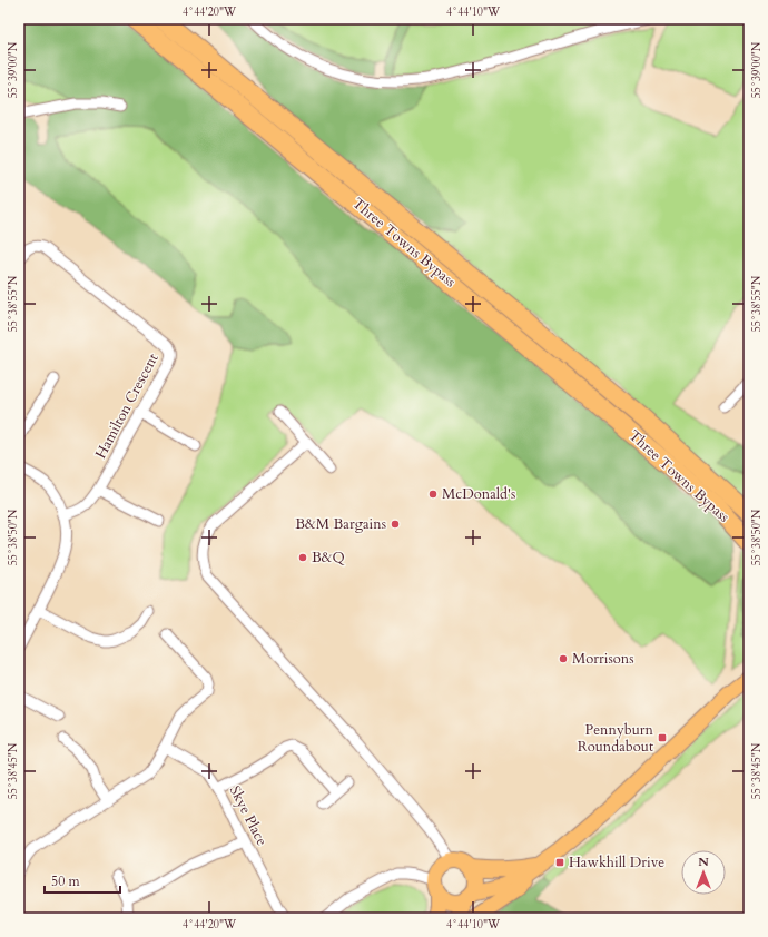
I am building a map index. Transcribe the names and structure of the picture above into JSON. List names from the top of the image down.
{
  "streets": {
    "highway": ["Three Towns Bypass"],
    "street": ["Hamilton Crescent", "Skye Place"]
  },
  "places": {
    "other": [
      "McDonald's",
      "B&M Bargains",
      "B&Q",
      "Morrisons"
    ],
    "transit": ["Pennyburn Roundabout", "Hawkhill Drive"]
  },
  "scale_bar": "50 m",
  "north": "top",
  "coordinates": [
    "4°44'20\"W",
    "4°44'10\"W",
    "55°39'00\"N",
    "55°38'55\"N",
    "55°38'50\"N",
    "55°38'45\"N"
  ]
}
